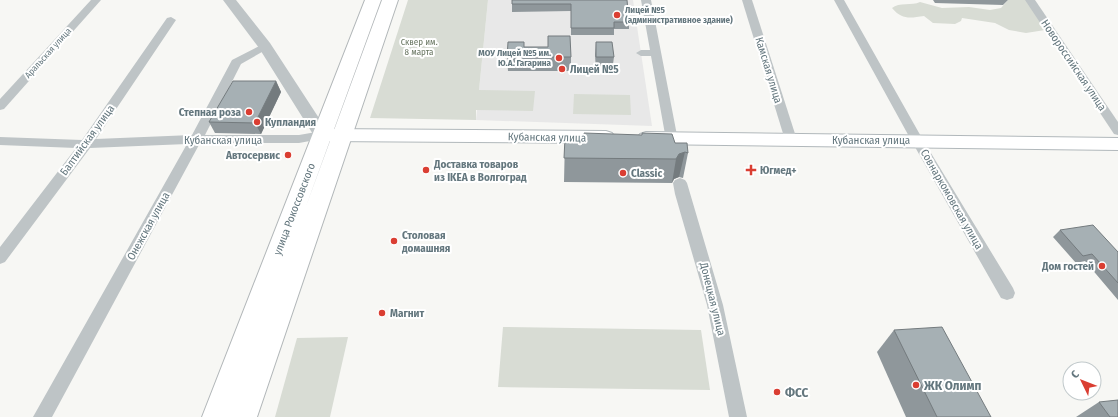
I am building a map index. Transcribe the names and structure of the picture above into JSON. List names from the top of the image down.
{
  "streets": {
    "highway": ["улица Рокоссовского"],
    "main road": ["Кубанская улица"],
    "street": [
      "Аральская улица",
      "Новороссийская улица",
      "Камская улица",
      "Балтийская улица",
      "Совнаркомовская улица",
      "Онежская улица",
      "Донецкая улица"
    ]
  },
  "crossings": [
    ["Камская улица", "Кубанская улица"],
    ["Кубанская улица", "Балтийская улица"],
    ["Кубанская улица", "Совнаркомовская улица"],
    ["Кубанская улица", "улица Рокоссовского"],
    ["Кубанская улица", "Онежская улица"]
  ],
  "parks": ["Сквер им. 8 марта"],
  "places": {
    "other": [
      "Лицей №5 (административное здание)",
      "МОУ Лицей №5 им. Ю.А. Гагарина",
      "Лицей №5",
      "Степная роза",
      "Купландия",
      "Автосервис",
      "Доставка товаров из IKEA в Волгоград",
      "Classic",
      "Столовая домашняя",
      "Дом гостей",
      "Магнит",
      "ЖК Олимп",
      "ФСС"
    ],
    "health": ["Югмед+"]
  },
  "north": "top left"
}
